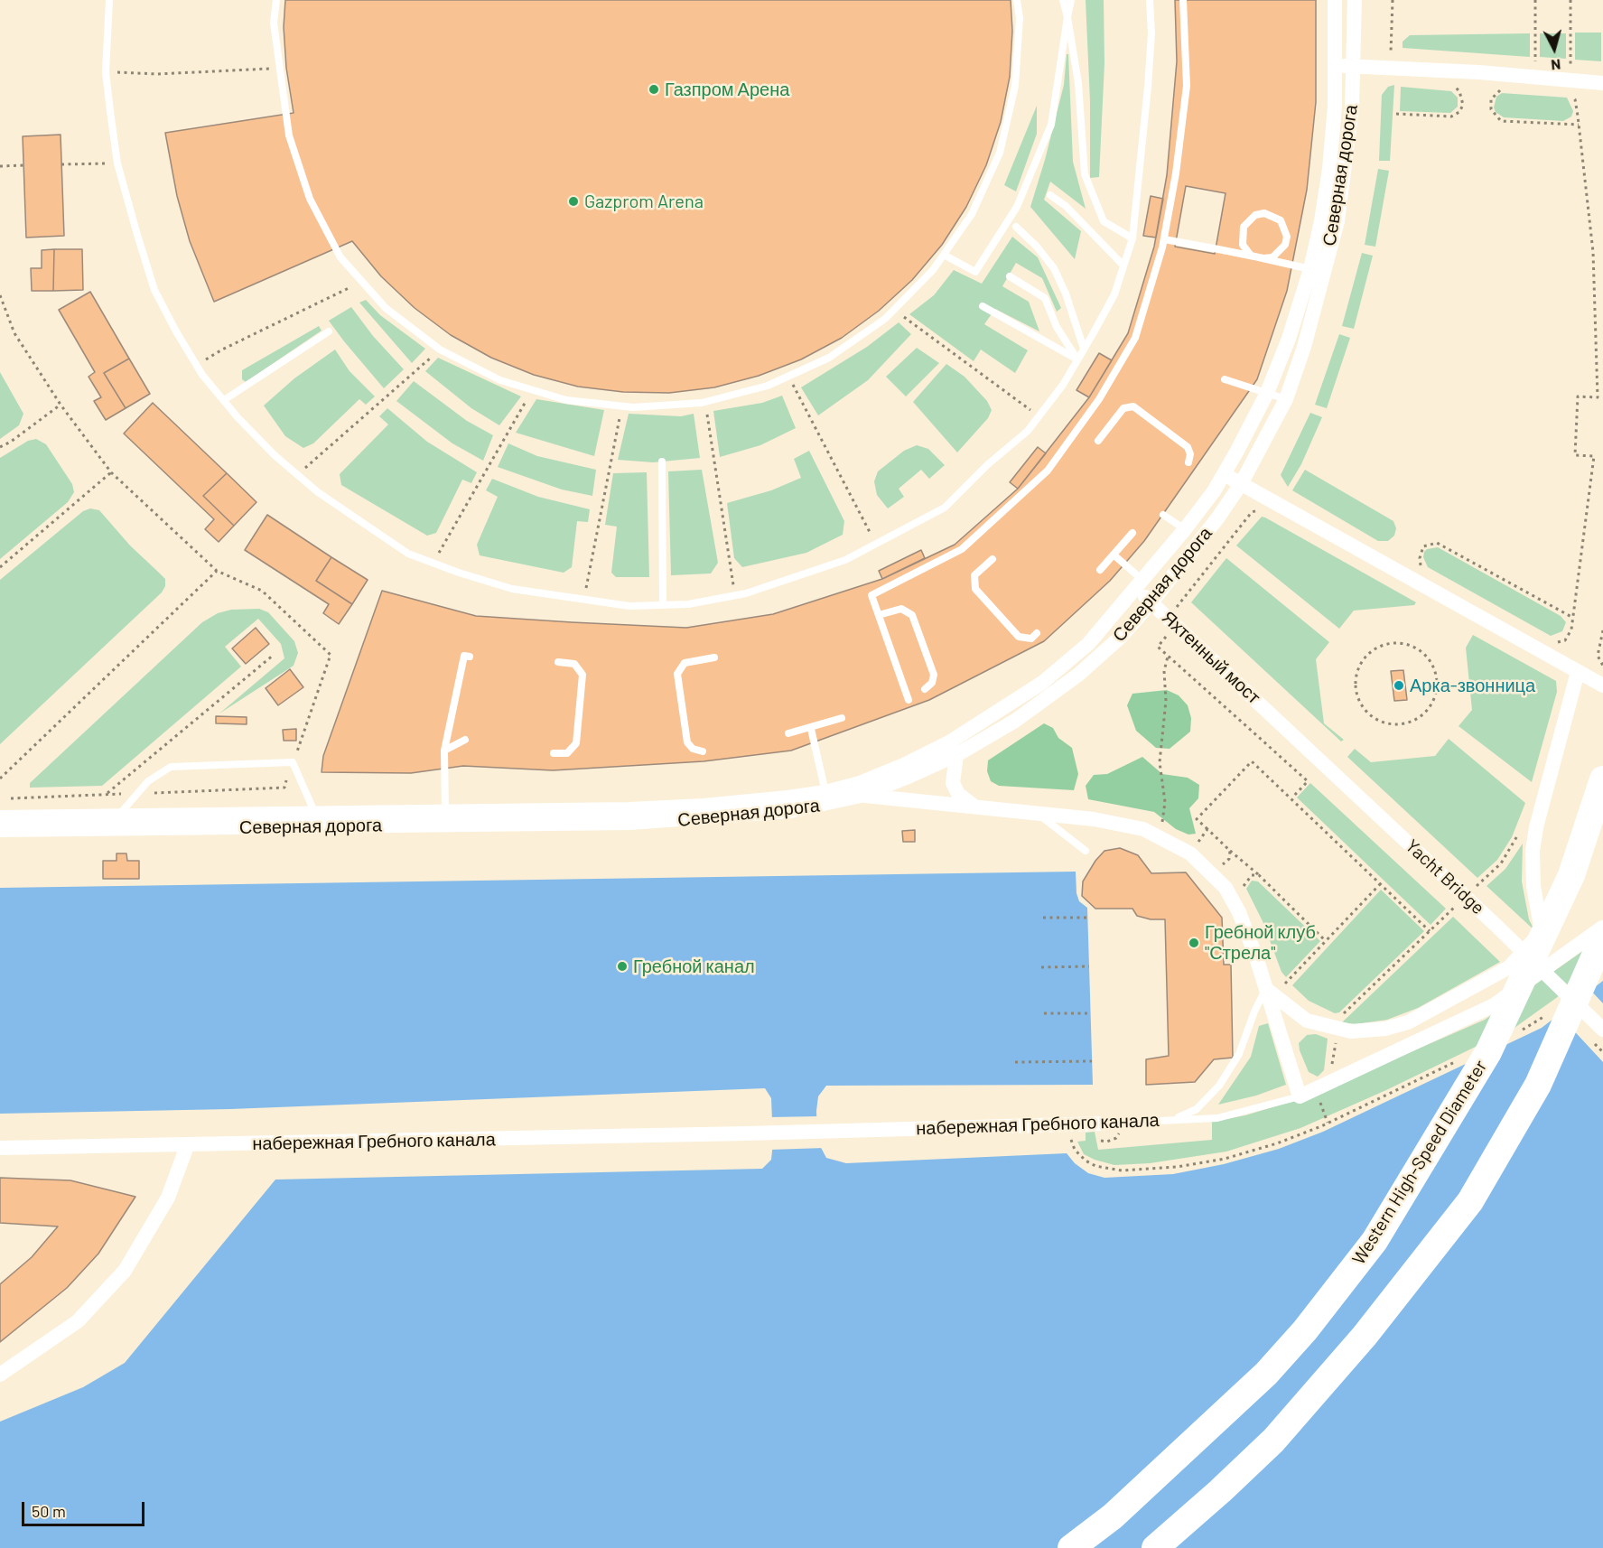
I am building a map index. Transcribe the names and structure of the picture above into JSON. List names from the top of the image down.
{
  "streets": {
    "highway": ["Western High-Speed Diameter"],
    "street": [
      "Северная дорога",
      "Яхтенный мост",
      "Yacht Bridge",
      "набережная Гребного канала"
    ]
  },
  "crossings": [
    ["Северная дорога", "Яхтенный мост"],
    ["Яхтенный мост", "Yacht Bridge"]
  ],
  "places": [
    "Газпром Арена",
    "Gazprom Arena",
    "Арка-звонница",
    "Гребной клуб \"Стрела\"",
    "Гребной канал"
  ],
  "scale_bar": "50 m",
  "north": "bottom"
}
